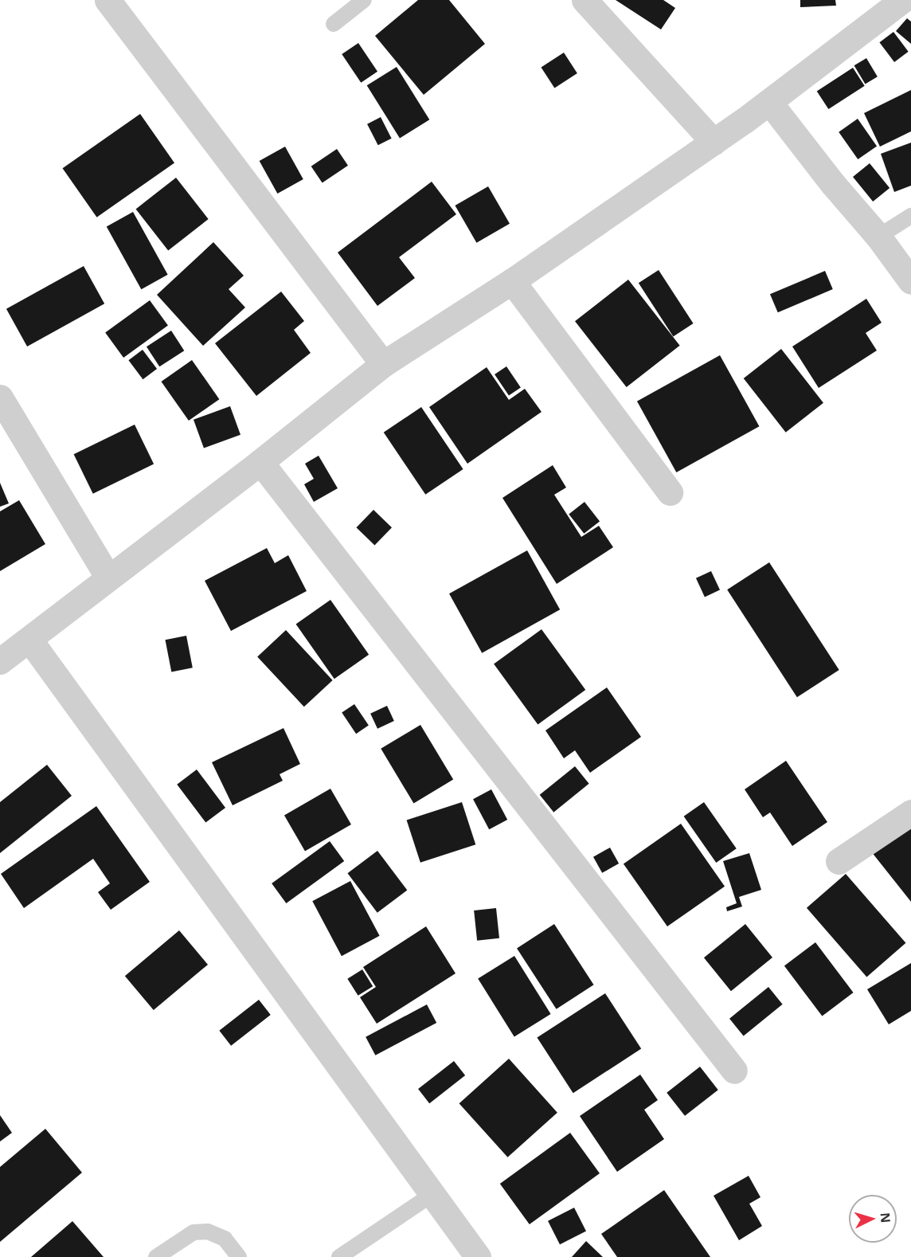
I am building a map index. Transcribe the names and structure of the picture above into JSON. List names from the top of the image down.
{
  "north": "right"
}
